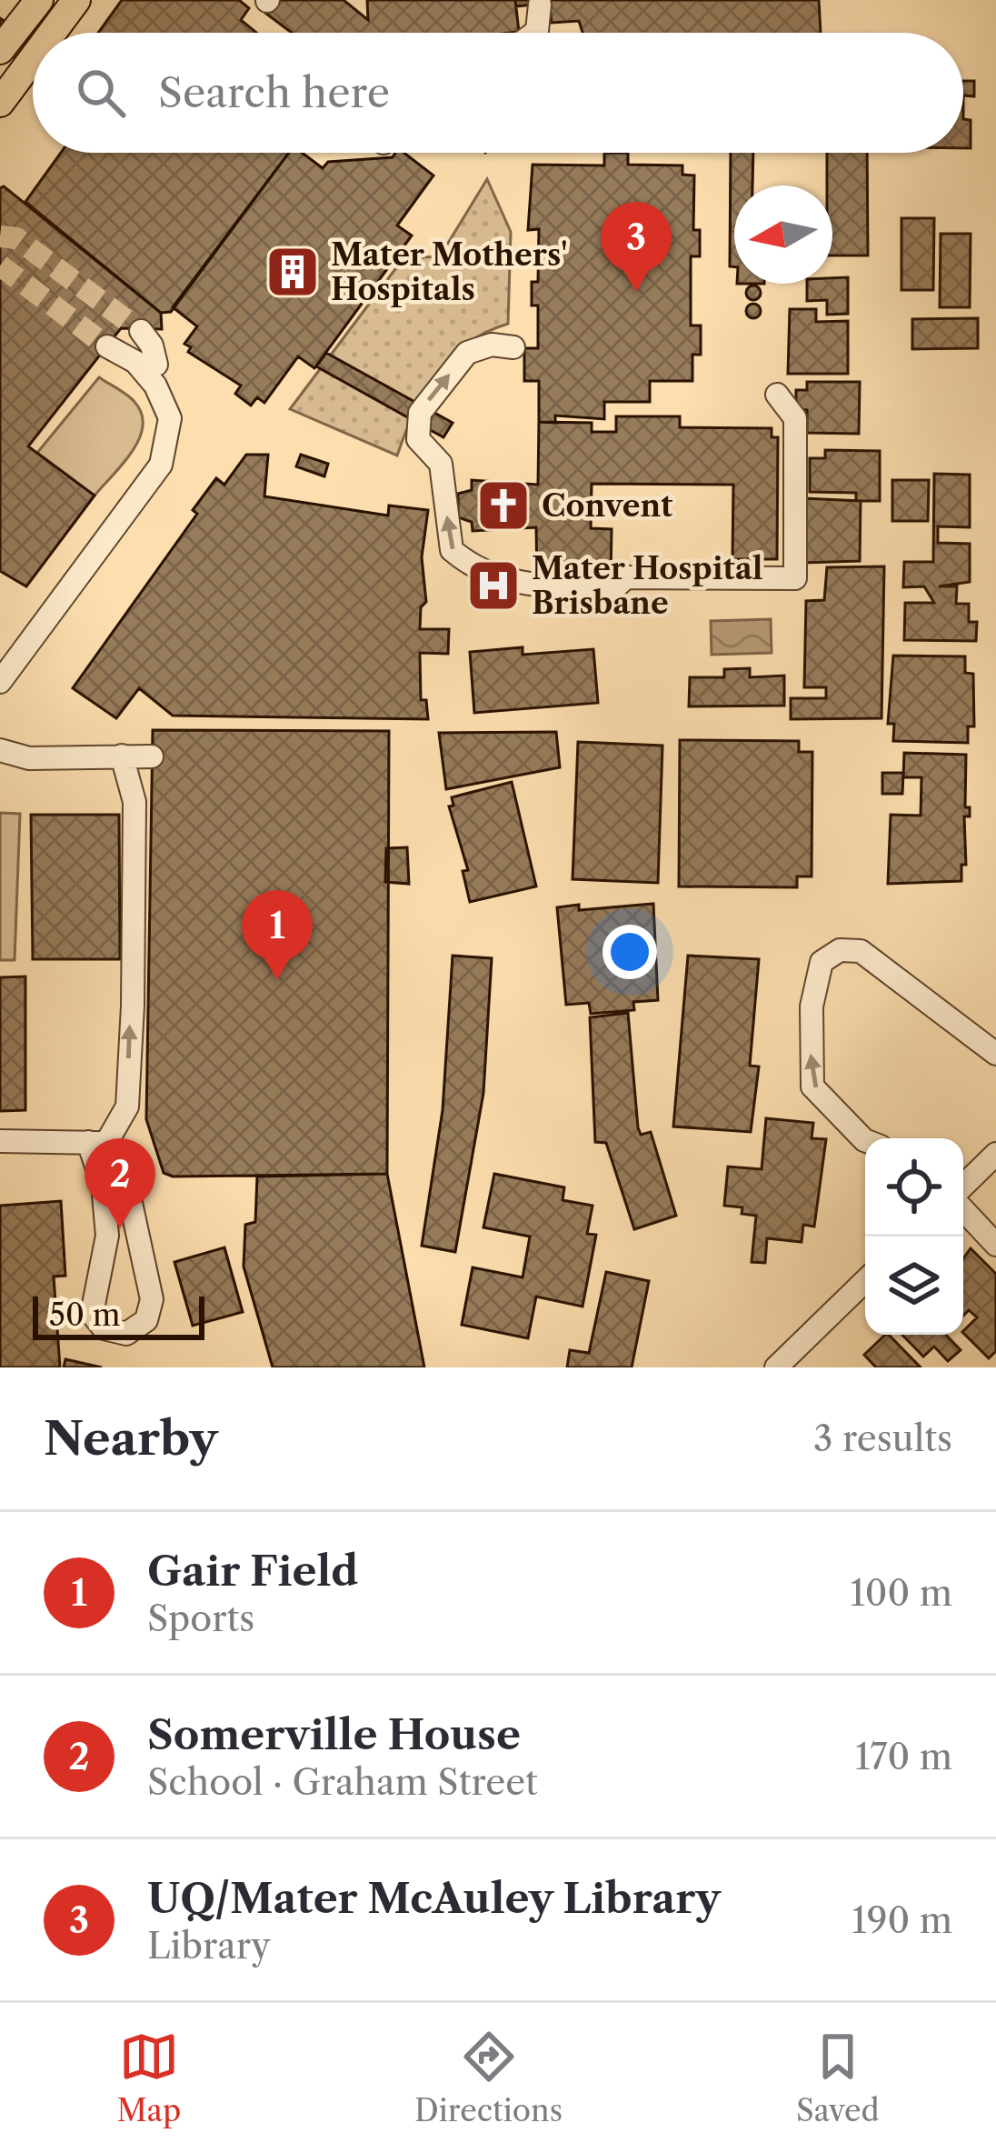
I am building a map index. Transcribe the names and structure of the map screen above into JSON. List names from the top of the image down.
{
  "places": {
    "building": ["Mater Mothers' Hospitals"],
    "church": ["Convent"],
    "hospital": ["Mater Hospital Brisbane"]
  },
  "scale_bar": "50 m",
  "north": "left",
  "page": {
    "search": "Search here",
    "pins": ["3", "1", "2"],
    "scale": "50 m",
    "heading": ["Nearby", "3 results"],
    "list": [
      {
        "mark": "1",
        "name": "Gair Field",
        "note": "Sports",
        "value": "100 m"
      },
      {
        "mark": "2",
        "name": "Somerville House",
        "note": "School · Graham Street",
        "value": "170 m"
      },
      {
        "mark": "3",
        "name": "UQ/Mater McAuley Library",
        "note": "Library",
        "value": "190 m"
      }
    ],
    "nav": ["Map", "Directions", "Saved"]
  }
}
